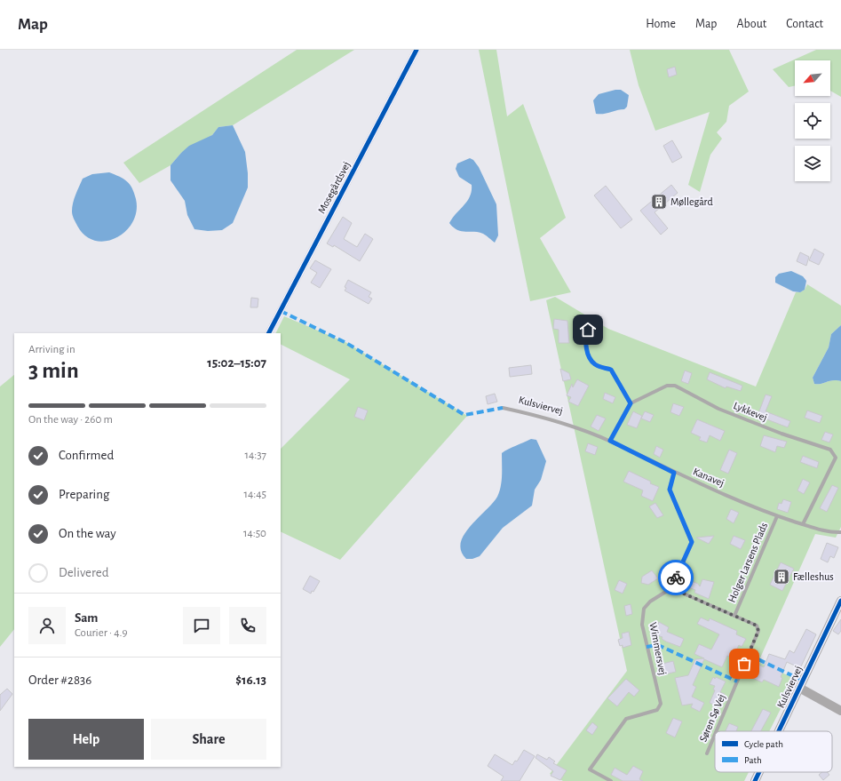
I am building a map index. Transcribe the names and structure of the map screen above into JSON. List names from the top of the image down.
{
  "streets": {
    "street": ["Mosegårdsvej", "Kulsviervej"],
    "lane": [
      "Lykkevej",
      "Kanavej",
      "Holger Larsens Plads",
      "Wimmersvej",
      "Søren Sø Vej"
    ]
  },
  "crossings": [
    ["Kulsviervej", "Kanavej"],
    ["Lykkevej", "Kanavej"],
    ["Kanavej", "Holger Larsens Plads"],
    ["Holger Larsens Plads", "Søren Sø Vej"],
    ["Wimmersvej", "Søren Sø Vej"]
  ],
  "places": {
    "building": ["Møllegård", "Fælleshus"]
  },
  "legend": ["Cycle path", "Path"],
  "north": "bottom left",
  "page": {
    "header": "Map",
    "nav": [
      "Home",
      "Map",
      "About",
      "Contact"
    ],
    "heading": ["3 min", "Arriving in", "15:02–15:07"],
    "panel": [
      "Sam",
      "Courier · 4.9",
      "Order #2836",
      "$16.13"
    ],
    "bar": "On the way · 260 m",
    "list": [
      ["Confirmed", "14:37"],
      ["Preparing", "14:45"],
      ["On the way", "14:50"],
      "Delivered"
    ],
    "buttons": ["Help", "Share"]
  }
}
